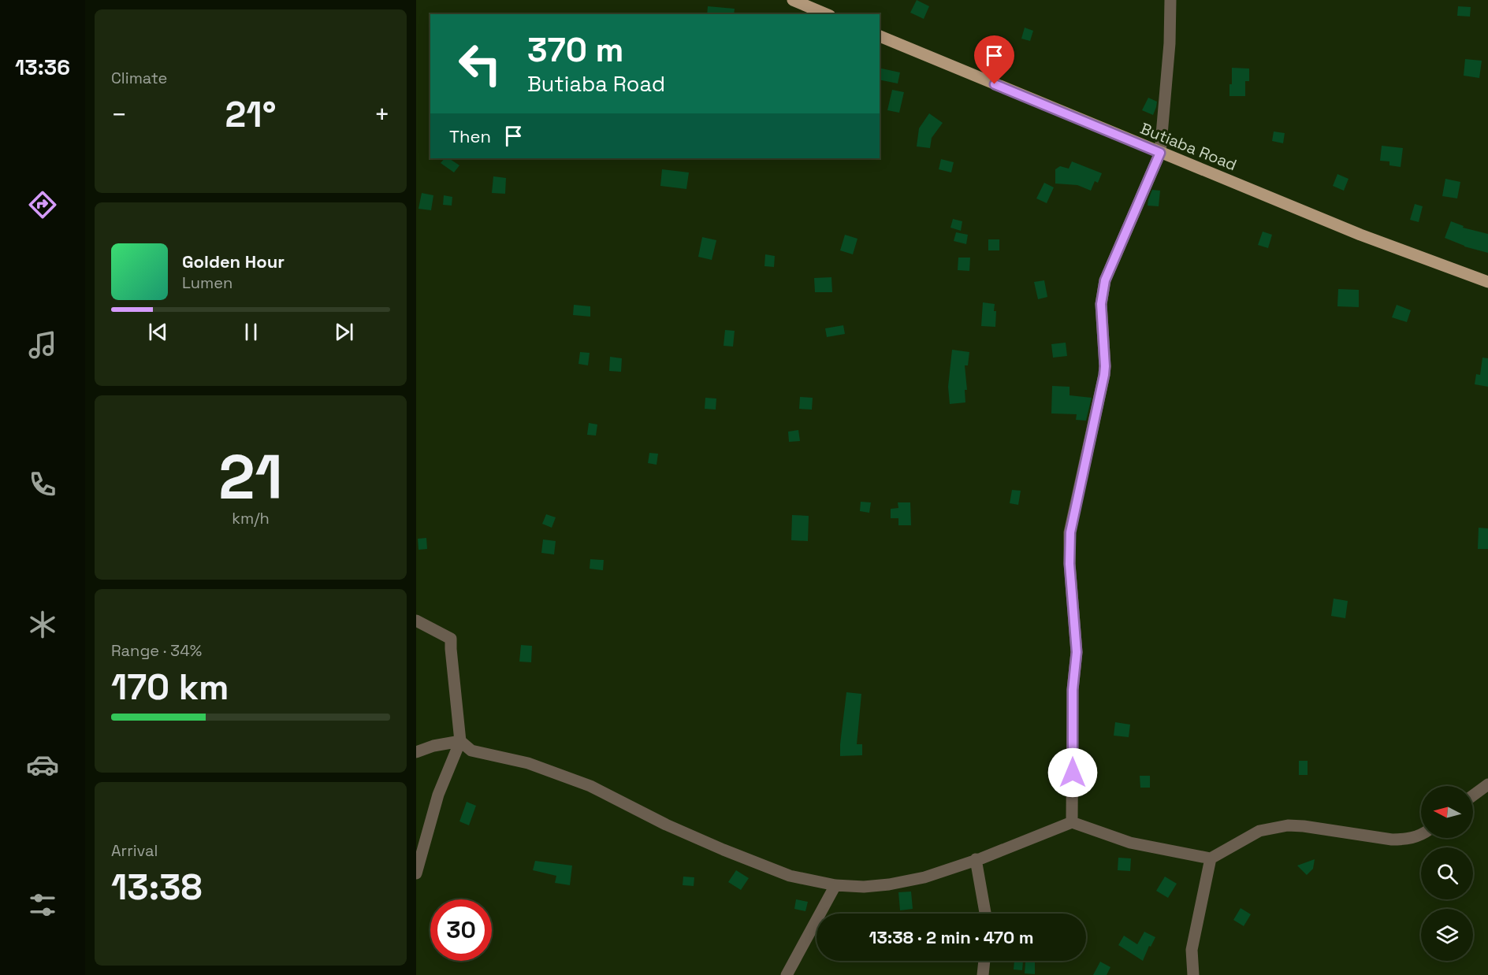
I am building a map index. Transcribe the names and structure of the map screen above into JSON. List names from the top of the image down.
{
  "streets": {
    "main road": ["Butiaba Road"]
  },
  "north": "left",
  "page": {
    "tabs": "13:36",
    "tile": [
      "Climate",
      ["21", "km/h"],
      ["Range · 34%", "170 km"],
      ["Arrival", "13:38"]
    ],
    "turn": ["370 m", "Butiaba Road"],
    "heat": ["−", "21°", "+"],
    "then": "Then",
    "song": ["Golden Hour", "Lumen"],
    "limit": "30",
    "trip": "13:38 · 2 min · 470 m"
  }
}
